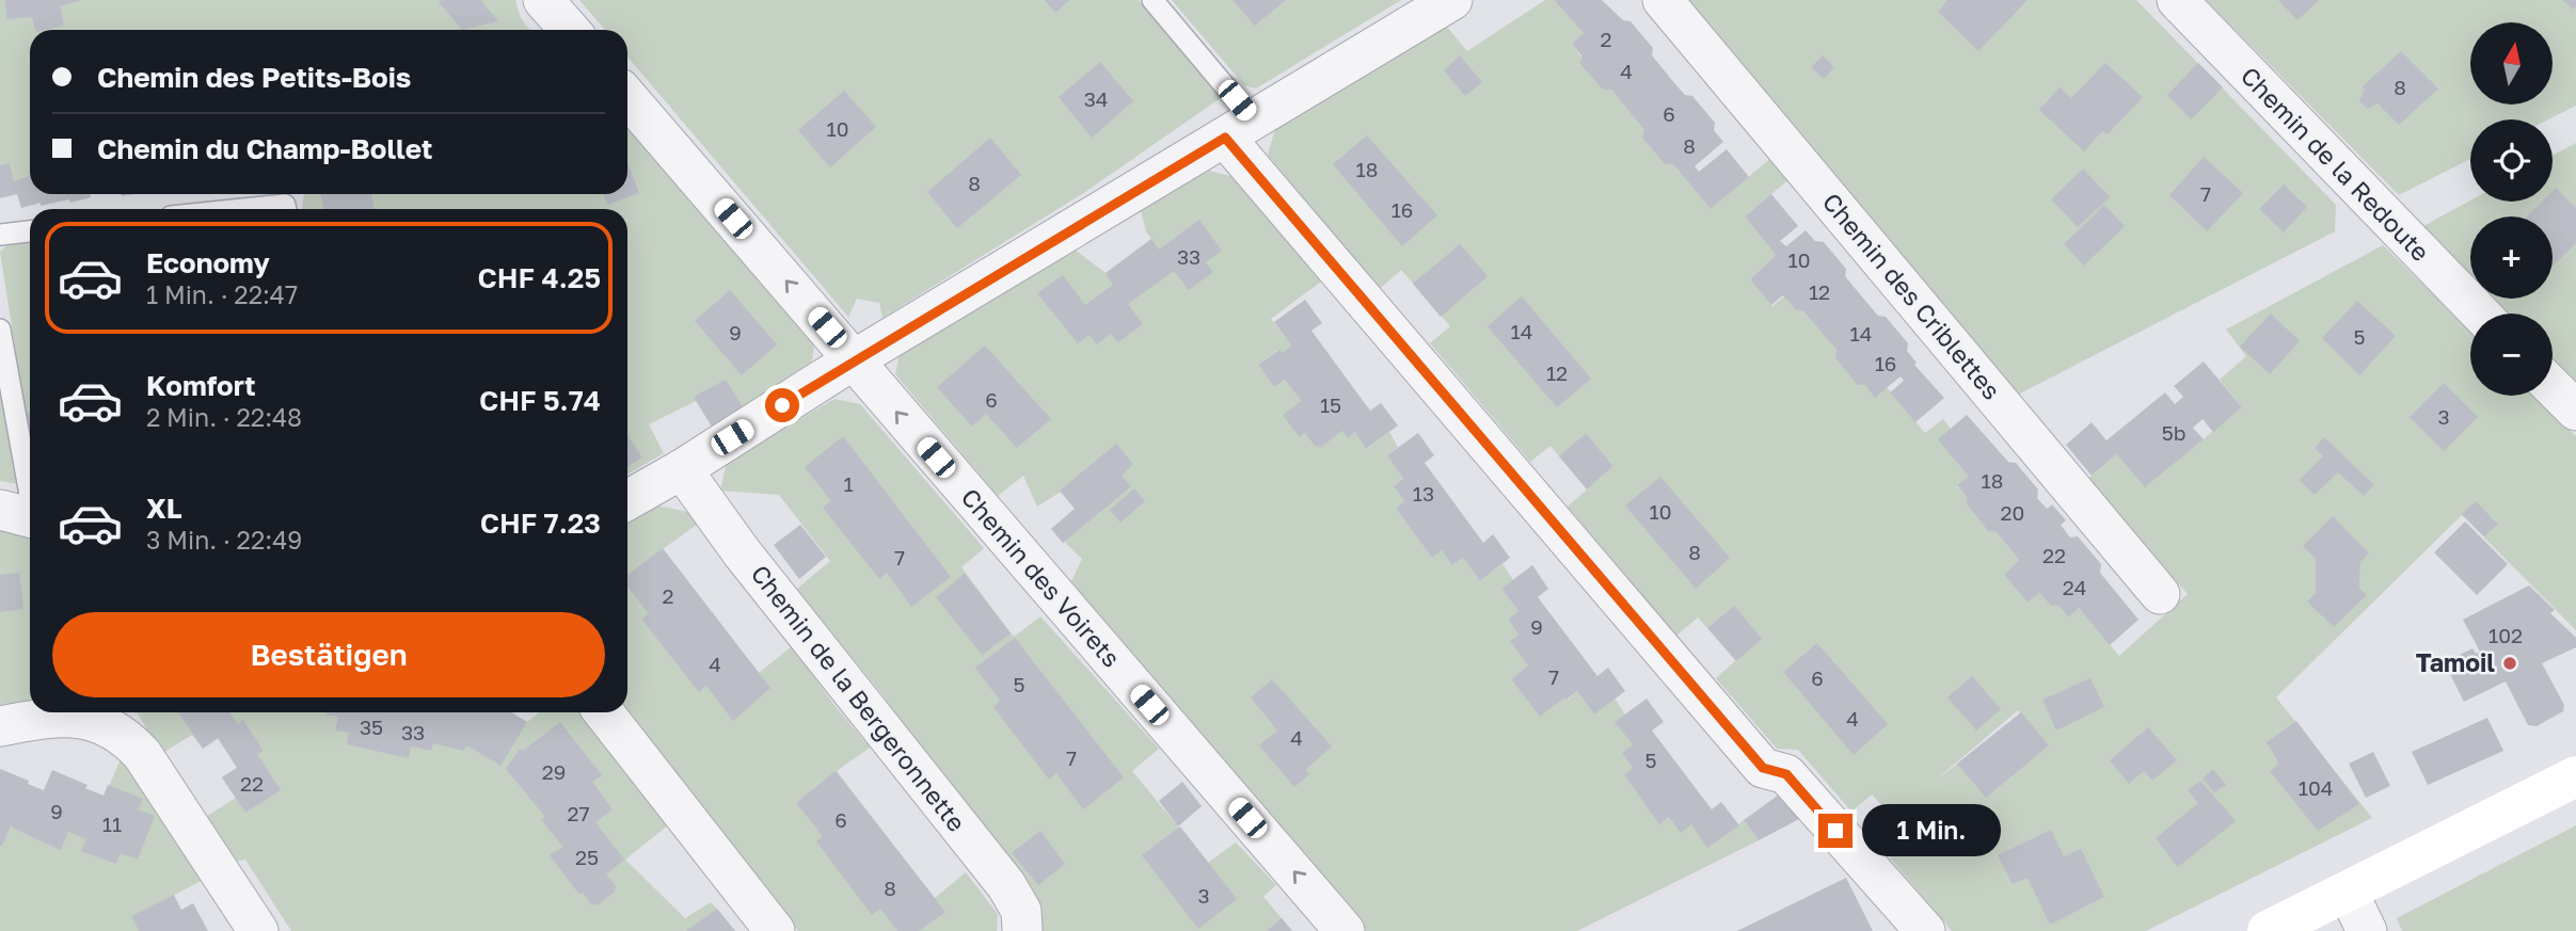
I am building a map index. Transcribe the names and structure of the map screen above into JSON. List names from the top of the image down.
{
  "streets": {
    "street": [
      "Chemin de la Redoute",
      "Chemin des Criblettes",
      "Chemin des Voirets",
      "Chemin de la Bergeronnette"
    ]
  },
  "one_way": ["Chemin des Voirets"],
  "places": ["Tamoil"],
  "house_numbers": [
    "2",
    "4",
    "8",
    "34",
    "6",
    "10",
    "8",
    "18",
    "8",
    "7",
    "16",
    "33",
    "10",
    "12",
    "14",
    "9",
    "14",
    "5",
    "16",
    "12",
    "6",
    "15",
    "3",
    "5b",
    "18",
    "1",
    "13",
    "10",
    "20",
    "8",
    "22",
    "7",
    "24",
    "2",
    "9",
    "102",
    "4",
    "7",
    "6",
    "5",
    "4",
    "35",
    "33",
    "4",
    "7",
    "5",
    "29",
    "22",
    "104",
    "9",
    "27",
    "6",
    "11",
    "25",
    "8",
    "3"
  ],
  "north": "top",
  "page": {
    "map_buttons": ["+", "−"],
    "banner": ["Chemin des Petits-Bois", "Chemin du Champ-Bollet"],
    "list": [
      {
        "name": "Economy",
        "note": "1 Min. · 22:47",
        "value": "CHF 4.25"
      },
      {
        "name": "Komfort",
        "note": "2 Min. · 22:48",
        "value": "CHF 5.74"
      },
      {
        "name": "XL",
        "note": "3 Min. · 22:49",
        "value": "CHF 7.23"
      }
    ],
    "buttons": "Bestätigen",
    "bubble": "1 Min."
  }
}
